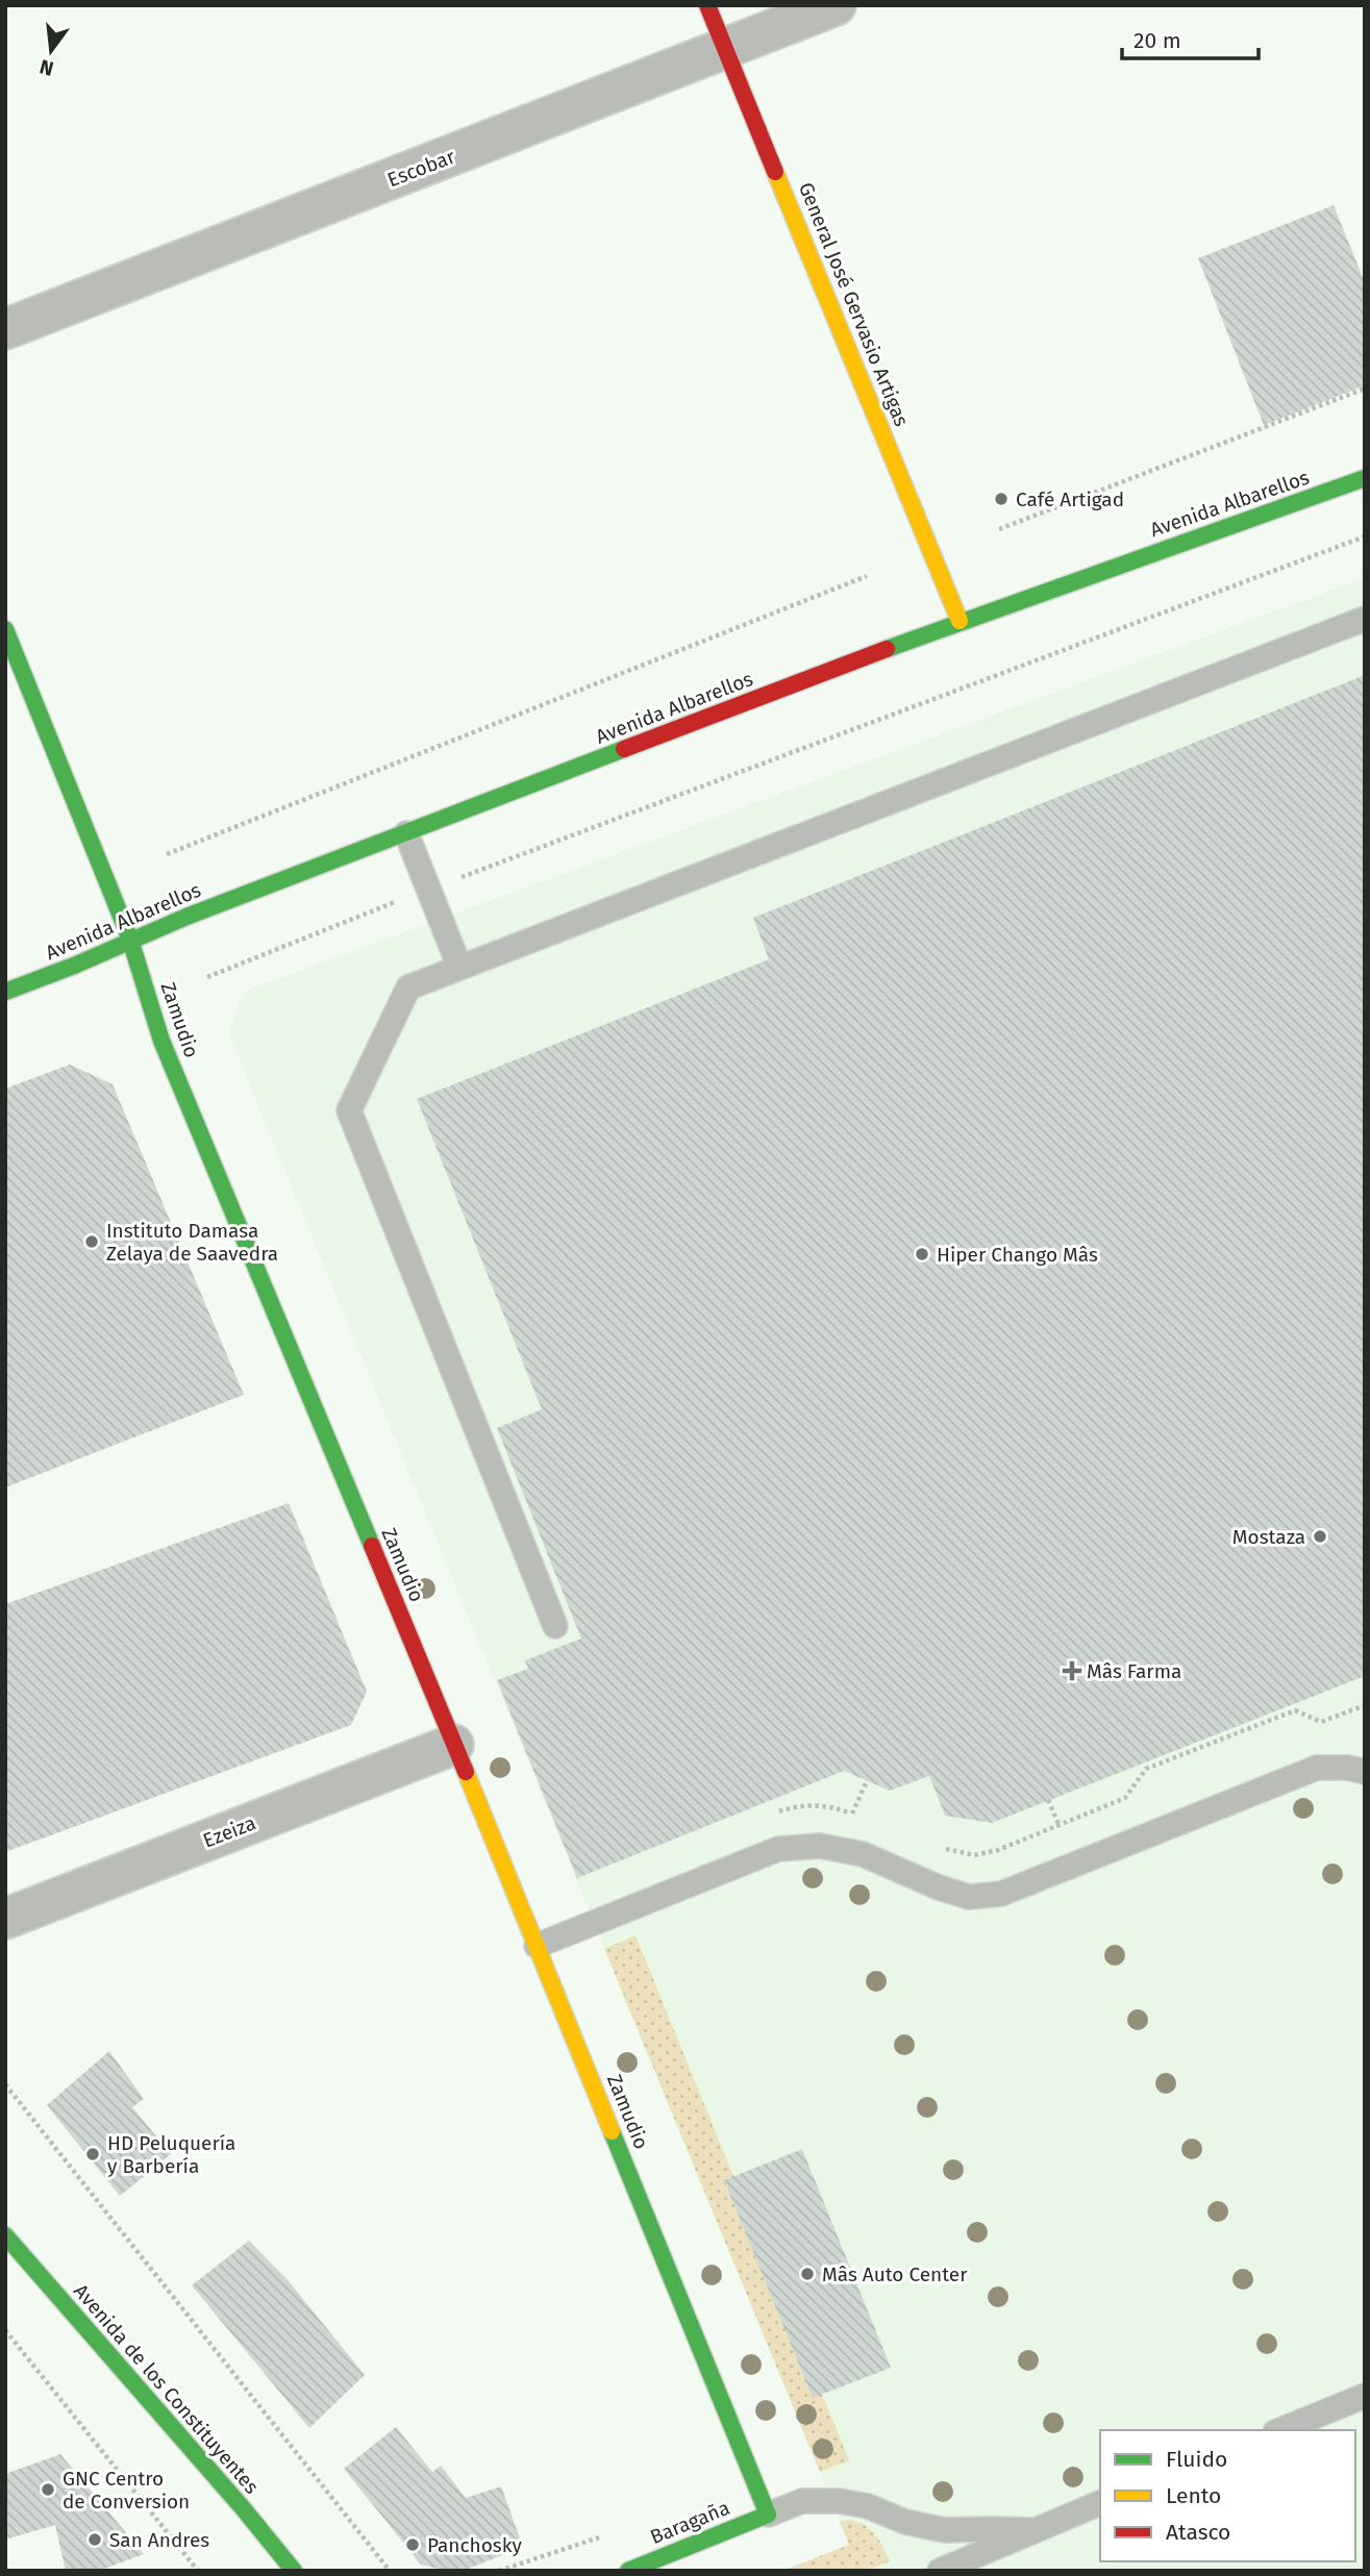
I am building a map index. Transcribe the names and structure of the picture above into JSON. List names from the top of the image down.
{
  "streets": {
    "street": [
      "Escobar",
      "General José Gervasio Artigas",
      "Avenida Albarellos",
      "Zamudio",
      "Ezeiza",
      "Avenida de los Constituyentes",
      "Baragaña"
    ]
  },
  "crossings": [
    ["Escobar", "General José Gervasio Artigas"],
    ["General José Gervasio Artigas", "Avenida Albarellos"],
    ["Avenida Albarellos", "Zamudio"],
    ["Zamudio", "Ezeiza"],
    ["Zamudio", "Baragaña"]
  ],
  "places": {
    "other": [
      "Café Artigad",
      "Instituto Damasa Zelaya de Saavedra",
      "Hiper Chango Mâs",
      "Mostaza",
      "HD Peluquería y Barbería",
      "Mâs Auto Center",
      "GNC Centro de Conversion",
      "San Andres",
      "Panchosky"
    ],
    "health": ["Mâs Farma"]
  },
  "legend": ["Fluido", "Lento", "Atasco"],
  "scale_bar": "20 m",
  "north": "bottom"
}
